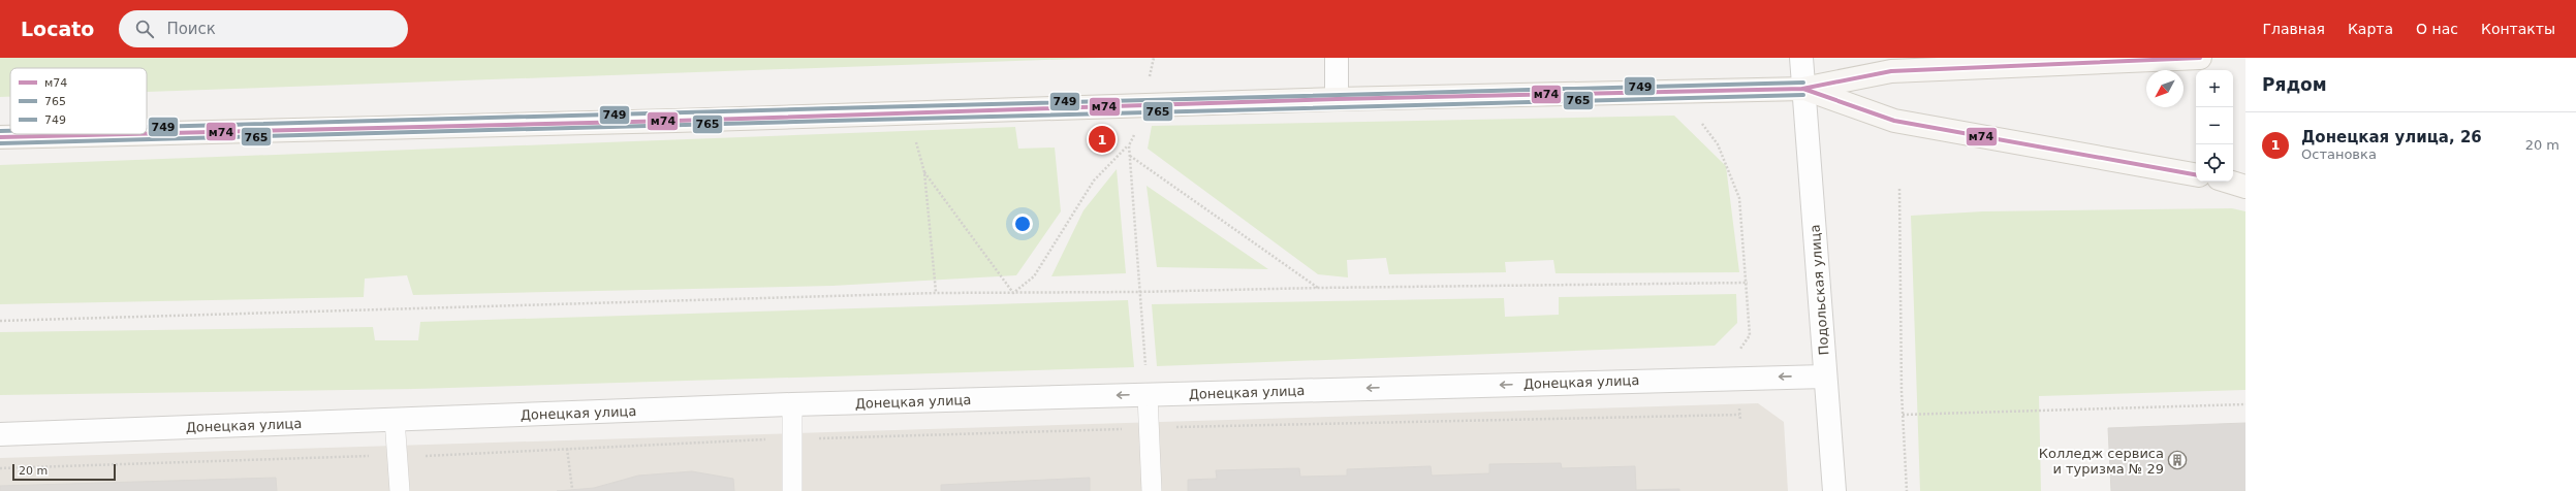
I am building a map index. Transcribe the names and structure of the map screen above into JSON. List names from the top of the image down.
{
  "streets": {
    "street": ["Подольская улица", "Донецкая улица"]
  },
  "crossings": [
    ["Подольская улица", "Донецкая улица"]
  ],
  "one_way": ["Донецкая улица"],
  "places": {
    "building": ["Колледж сервиса и туризма № 29"]
  },
  "lines": ["transit line м74", "transit line 749", "transit line 765"],
  "legend": ["м74", "765", "749"],
  "scale_bar": "20 m",
  "north": "bottom left",
  "page": {
    "header": "Locato",
    "search": "Поиск",
    "nav": [
      "Главная",
      "Карта",
      "О нас",
      "Контакты"
    ],
    "heading": "Рядом",
    "map_buttons": ["+", "−"],
    "list": [
      {
        "mark": "1",
        "name": "Донецкая улица, 26",
        "note": "Остановка",
        "value": "20 m"
      }
    ],
    "pins": "1",
    "scale": "20 m"
  }
}
